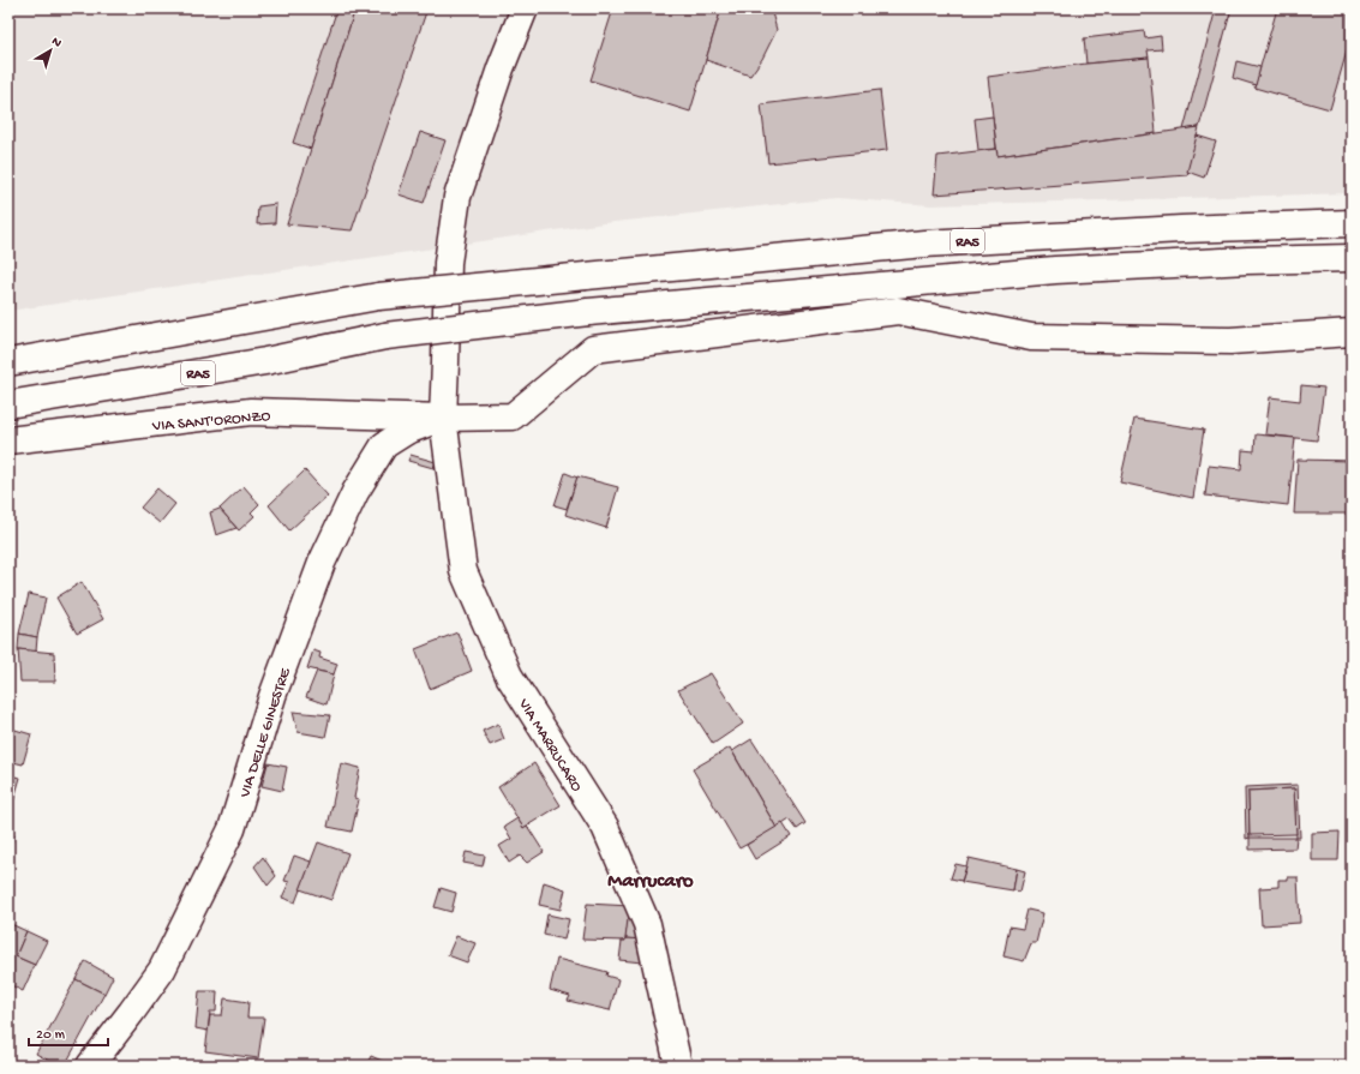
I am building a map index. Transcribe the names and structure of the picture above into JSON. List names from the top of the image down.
{
  "streets": {
    "main road": [
      "RA5",
      "VIA SANT'ORONZO",
      "VIA DELLE GINESTRE",
      "VIA MARRUCARO"
    ]
  },
  "crossings": [
    ["VIA SANT'ORONZO", "VIA DELLE GINESTRE"],
    ["VIA SANT'ORONZO", "VIA MARRUCARO"],
    ["VIA DELLE GINESTRE", "VIA MARRUCARO"]
  ],
  "districts": ["Marrucaro"],
  "scale_bar": "20 m",
  "north": "top right"
}
